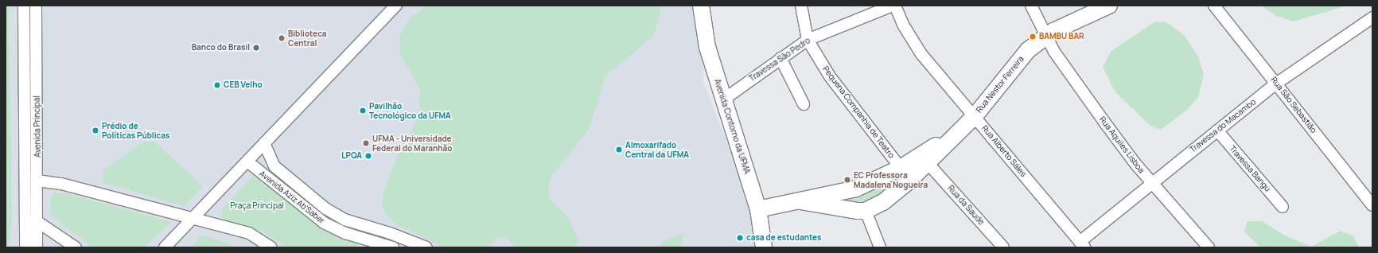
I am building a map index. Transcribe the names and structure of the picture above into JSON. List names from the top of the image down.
{
  "streets": {
    "street": [
      "Travessa São Pedro",
      "Rua Nestor Ferreira",
      "Rua São Sebastião",
      "Pequena Companhia de Teatro",
      "Travessa do Macambo",
      "Avenida Principal",
      "Avenida Contorno da UFMA",
      "Rua Aquiles Lisboa",
      "Rua Alberto Sáles",
      "Travessa Bangu",
      "Avenida Aziz Ab'Saber",
      "Rua da Saude"
    ]
  },
  "crossings": [
    ["Travessa São Pedro", "Pequena Companhia de Teatro"],
    ["Travessa São Pedro", "Avenida Contorno da UFMA"],
    ["Rua Nestor Ferreira", "Pequena Companhia de Teatro"],
    ["Rua Nestor Ferreira", "Avenida Contorno da UFMA"],
    ["Rua Nestor Ferreira", "Rua Aquiles Lisboa"],
    ["Rua Nestor Ferreira", "Rua Alberto Sáles"],
    ["Rua Nestor Ferreira", "Rua da Saude"],
    ["Rua São Sebastião", "Travessa do Macambo"],
    ["Travessa do Macambo", "Rua Aquiles Lisboa"],
    ["Travessa do Macambo", "Rua Alberto Sáles"],
    ["Travessa do Macambo", "Travessa Bangu"]
  ],
  "parks": ["Praça Principal"],
  "places": [
    "BAMBU BAR",
    "Biblioteca Central",
    "Banco do Brasil",
    "CEB Velho",
    "Pavilhão Tecnológico da UFMA",
    "Prédio de Políticas Públicas",
    "UFMA - Universidade Federal do Maranhão",
    "Almoxarifado Central da UFMA",
    "LPQA",
    "EC Professora Madalena Nogueira",
    "casa de estudantes"
  ]
}
